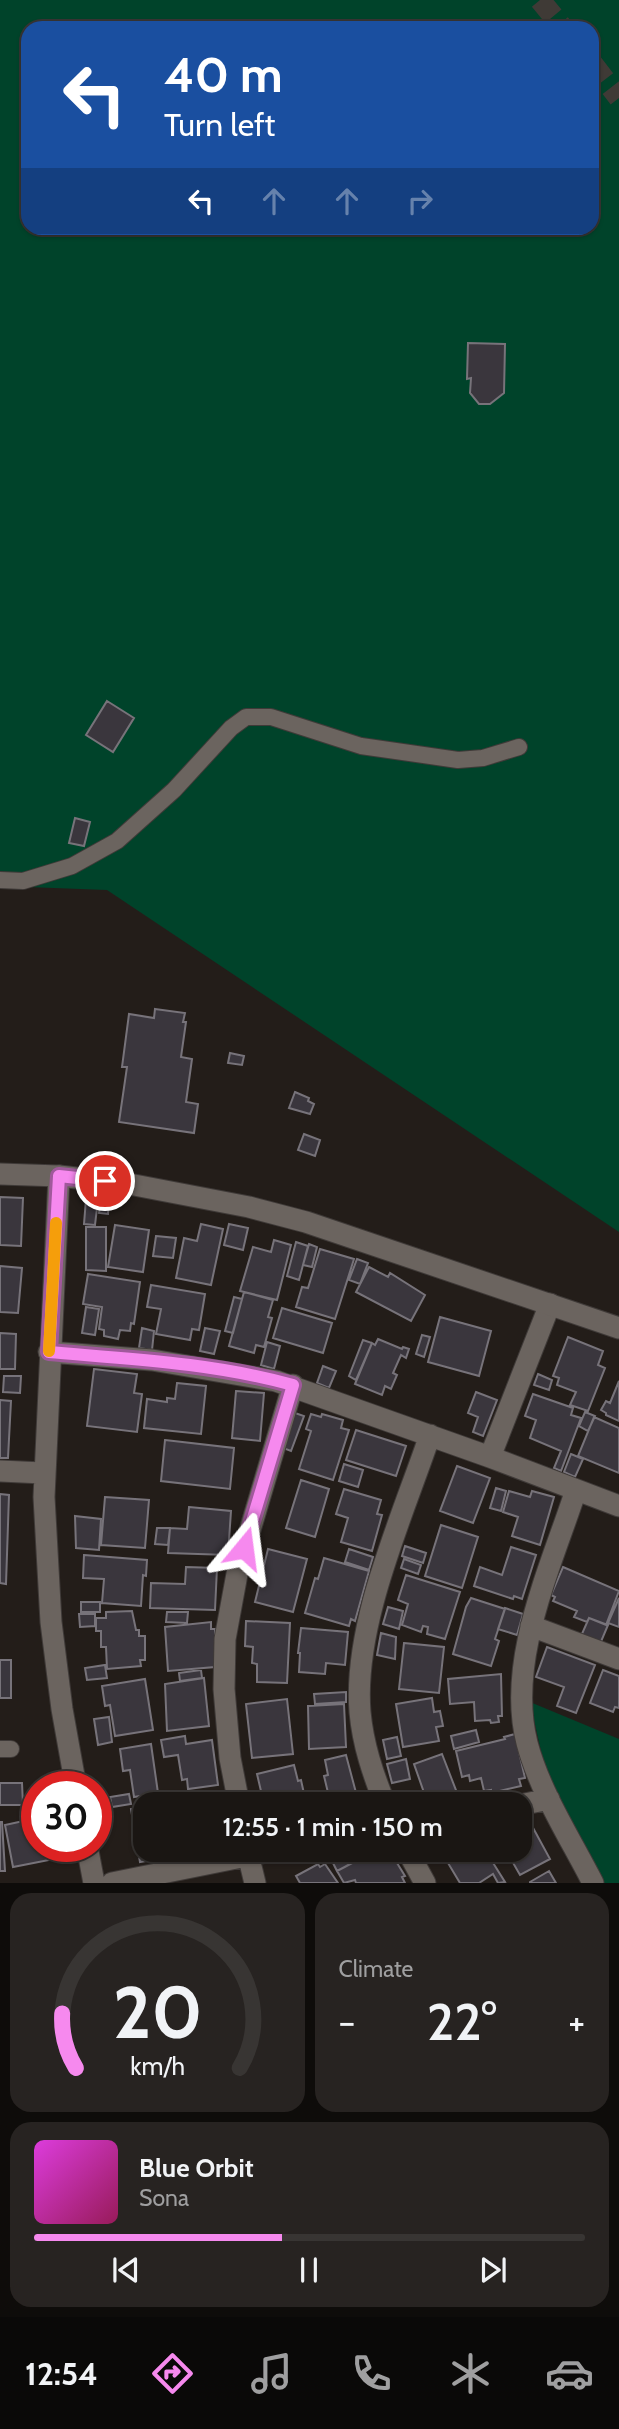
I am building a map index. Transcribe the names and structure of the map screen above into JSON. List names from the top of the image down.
{
  "page": {
    "turn": ["40 m", "Turn left"],
    "limit": "30",
    "trip": "12:55 · 1 min · 150 m",
    "tile": "Climate",
    "heat": ["−", "22°", "+"],
    "song": ["Blue Orbit", "Sona"],
    "tabs": "12:54",
    "gauge": ["20", "km/h"]
  }
}
